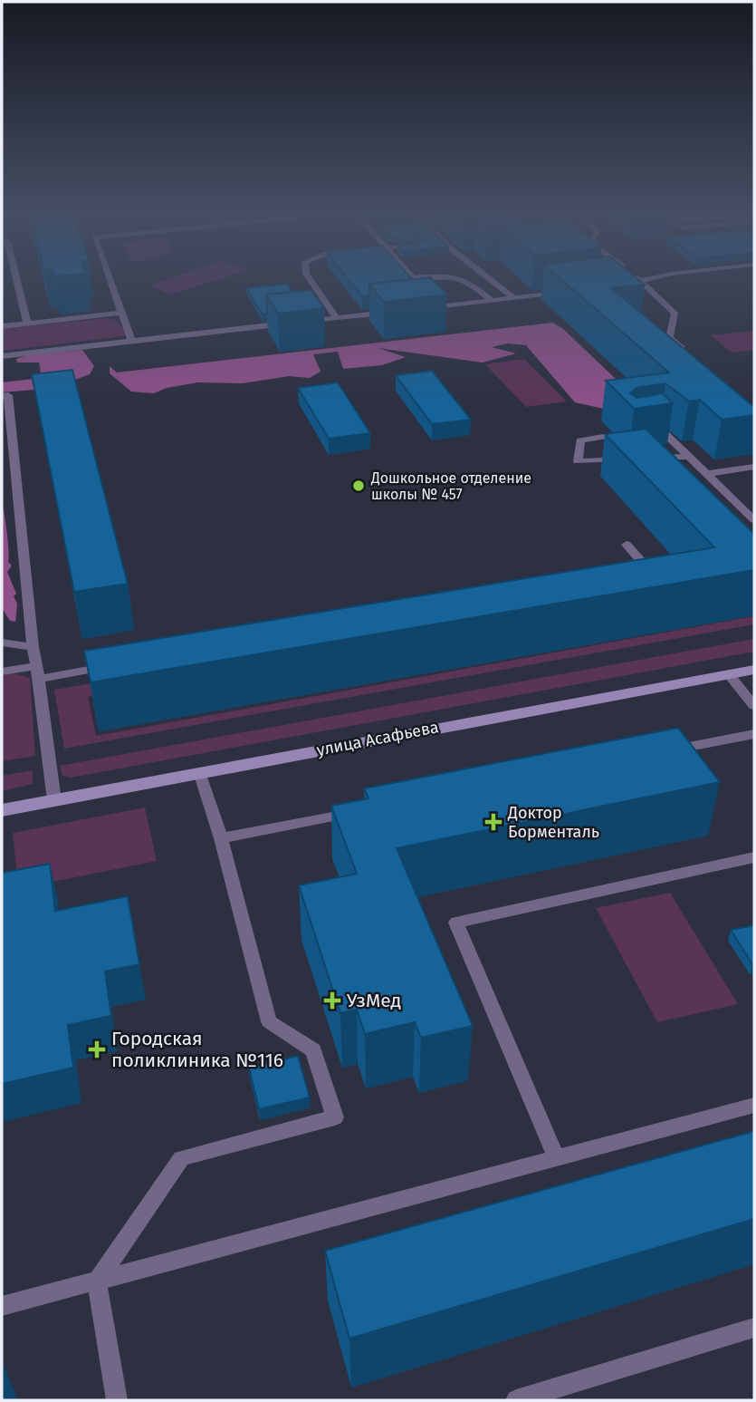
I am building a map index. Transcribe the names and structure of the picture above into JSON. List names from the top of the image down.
{
  "streets": {
    "street": ["улица Асафьева"]
  },
  "places": {
    "other": ["Дошкольное отделение школы № 457"],
    "health": ["Доктор Борменталь", "УзМед", "Городская поликлиника №116"]
  }
}
